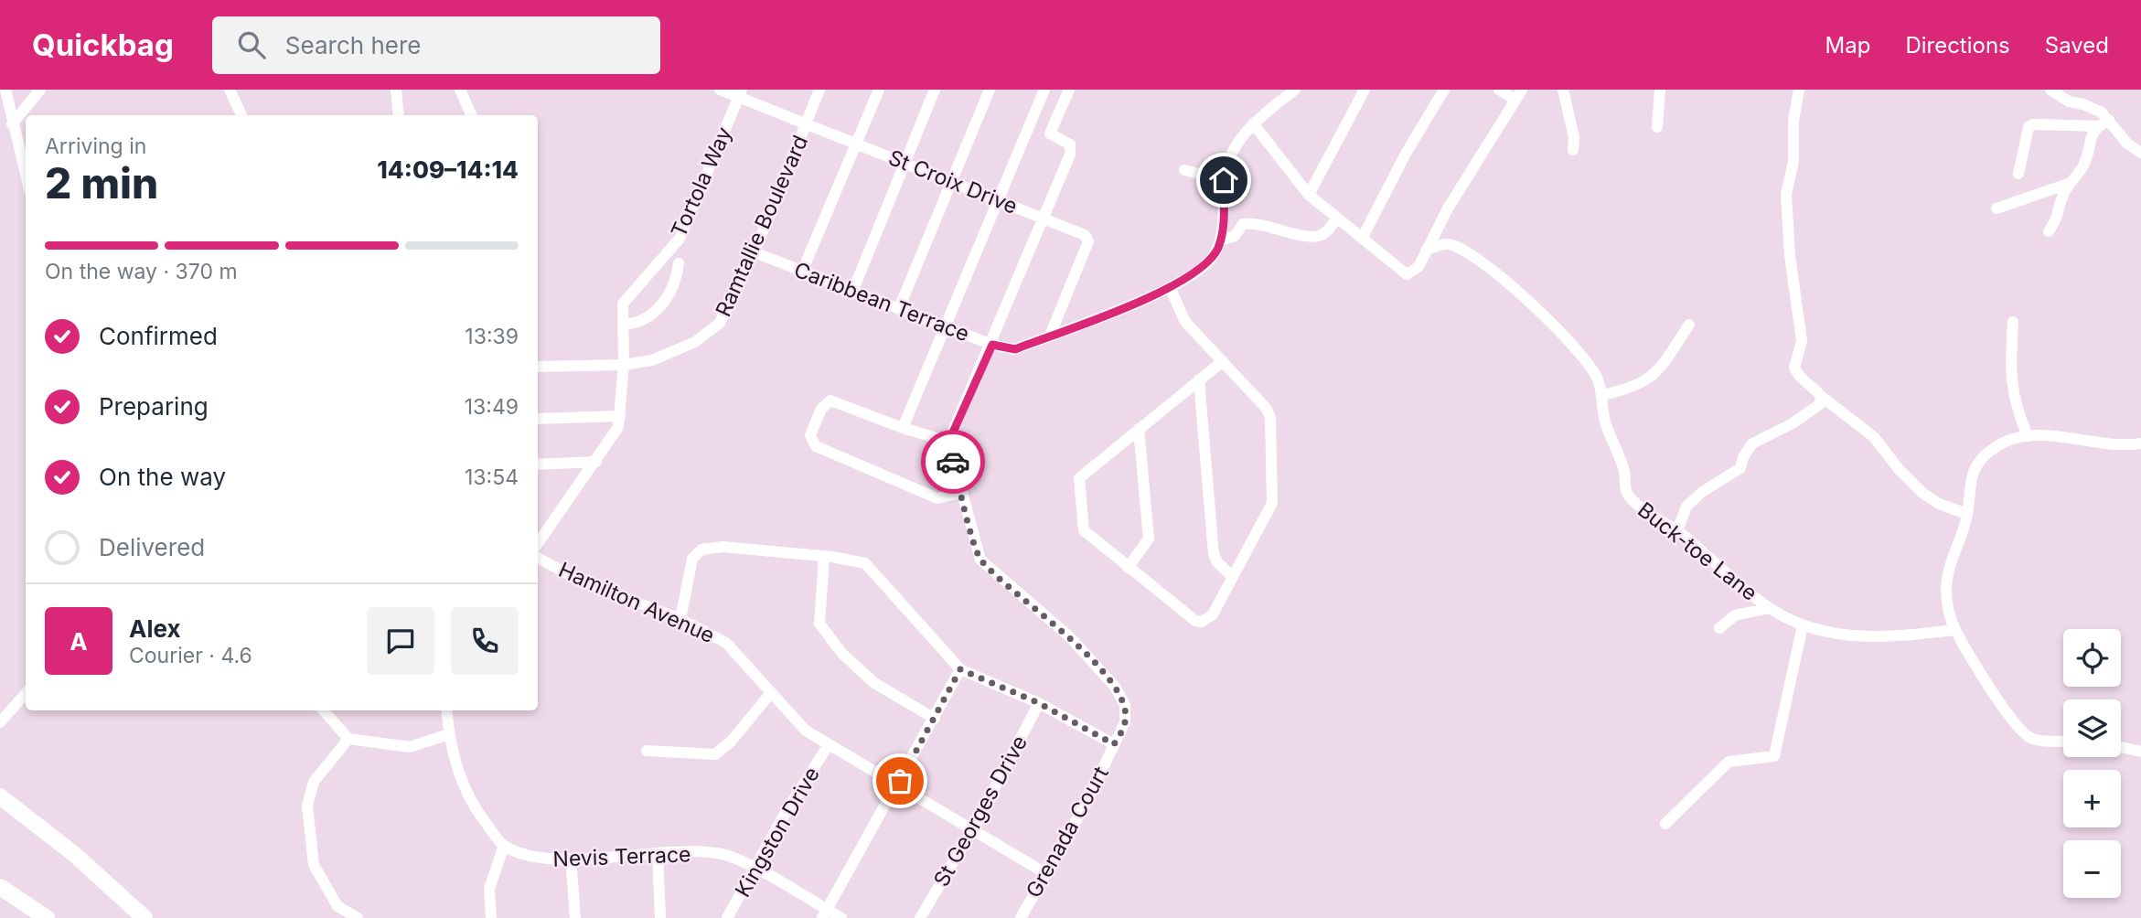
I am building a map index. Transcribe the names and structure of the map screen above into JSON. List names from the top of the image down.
{
  "streets": {
    "street": [
      "Tortola Way",
      "St Croix Drive",
      "Ramtallie Boulevard",
      "Caribbean Terrace",
      "Buck-toe Lane",
      "Hamilton Avenue",
      "St Georges Drive",
      "Kingston Drive",
      "Grenada Court",
      "Nevis Terrace"
    ]
  },
  "crossings": [
    ["Tortola Way", "St Croix Drive"],
    ["Tortola Way", "Ramtallie Boulevard"],
    ["St Croix Drive", "Ramtallie Boulevard"],
    ["St Croix Drive", "Caribbean Terrace"],
    ["Ramtallie Boulevard", "Caribbean Terrace"],
    ["Hamilton Avenue", "St Georges Drive"],
    ["Hamilton Avenue", "Kingston Drive"],
    ["Hamilton Avenue", "Grenada Court"],
    ["Kingston Drive", "Nevis Terrace"]
  ],
  "page": {
    "header": "Quickbag",
    "search": "Search here",
    "nav": ["Map", "Directions", "Saved"],
    "heading": ["2 min", "Arriving in", "14:09–14:14"],
    "panel": ["Alex", "Courier · 4.6"],
    "bar": "On the way · 370 m",
    "list": [
      ["Confirmed", "13:39"],
      ["Preparing", "13:49"],
      ["On the way", "13:54"],
      "Delivered"
    ],
    "round": "A",
    "map_buttons": ["+", "−"]
  }
}
